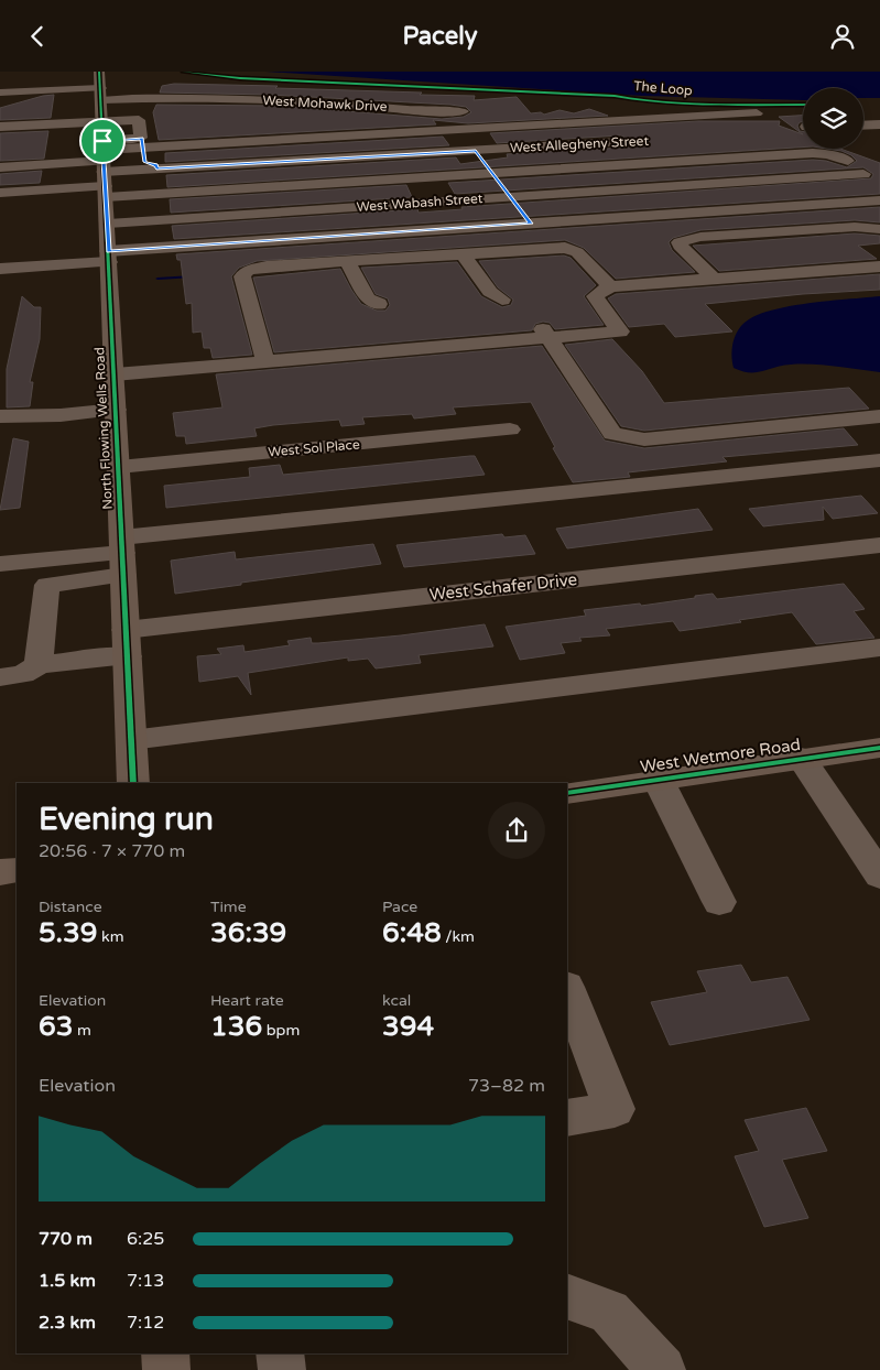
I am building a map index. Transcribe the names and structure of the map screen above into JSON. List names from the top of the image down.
{
  "streets": {
    "main road": ["North Flowing Wells Road", "West Wetmore Road"],
    "street": [
      "West Mohawk Drive",
      "West Allegheny Street",
      "West Wabash Street",
      "West Sol Place",
      "West Schafer Drive"
    ],
    "cycle path": ["The Loop"]
  },
  "crossings": [
    ["West Mohawk Drive", "West Allegheny Street"],
    ["West Mohawk Drive", "West Wabash Street"],
    ["West Mohawk Drive", "North Flowing Wells Road"],
    ["West Allegheny Street", "West Wabash Street"],
    ["West Allegheny Street", "North Flowing Wells Road"],
    ["West Wabash Street", "North Flowing Wells Road"],
    ["North Flowing Wells Road", "West Sol Place"],
    ["North Flowing Wells Road", "West Schafer Drive"]
  ],
  "page": {
    "header": "Pacely",
    "heading": ["Evening run", "20:56 · 7 × 770 m"],
    "stats": [
      ["Distance", "5.39 km"],
      ["Time", "36:39"],
      ["Pace", "6:48 /km"],
      ["Elevation", "63 m"],
      ["Heart rate", "136 bpm"],
      ["kcal", "394"]
    ],
    "chart": ["Elevation", "73–82 m"],
    "list": [
      {
        "name": "770 m",
        "note": "6:25"
      },
      {
        "name": "1.5 km",
        "note": "7:13"
      },
      {
        "name": "2.3 km",
        "note": "7:12"
      }
    ]
  }
}
